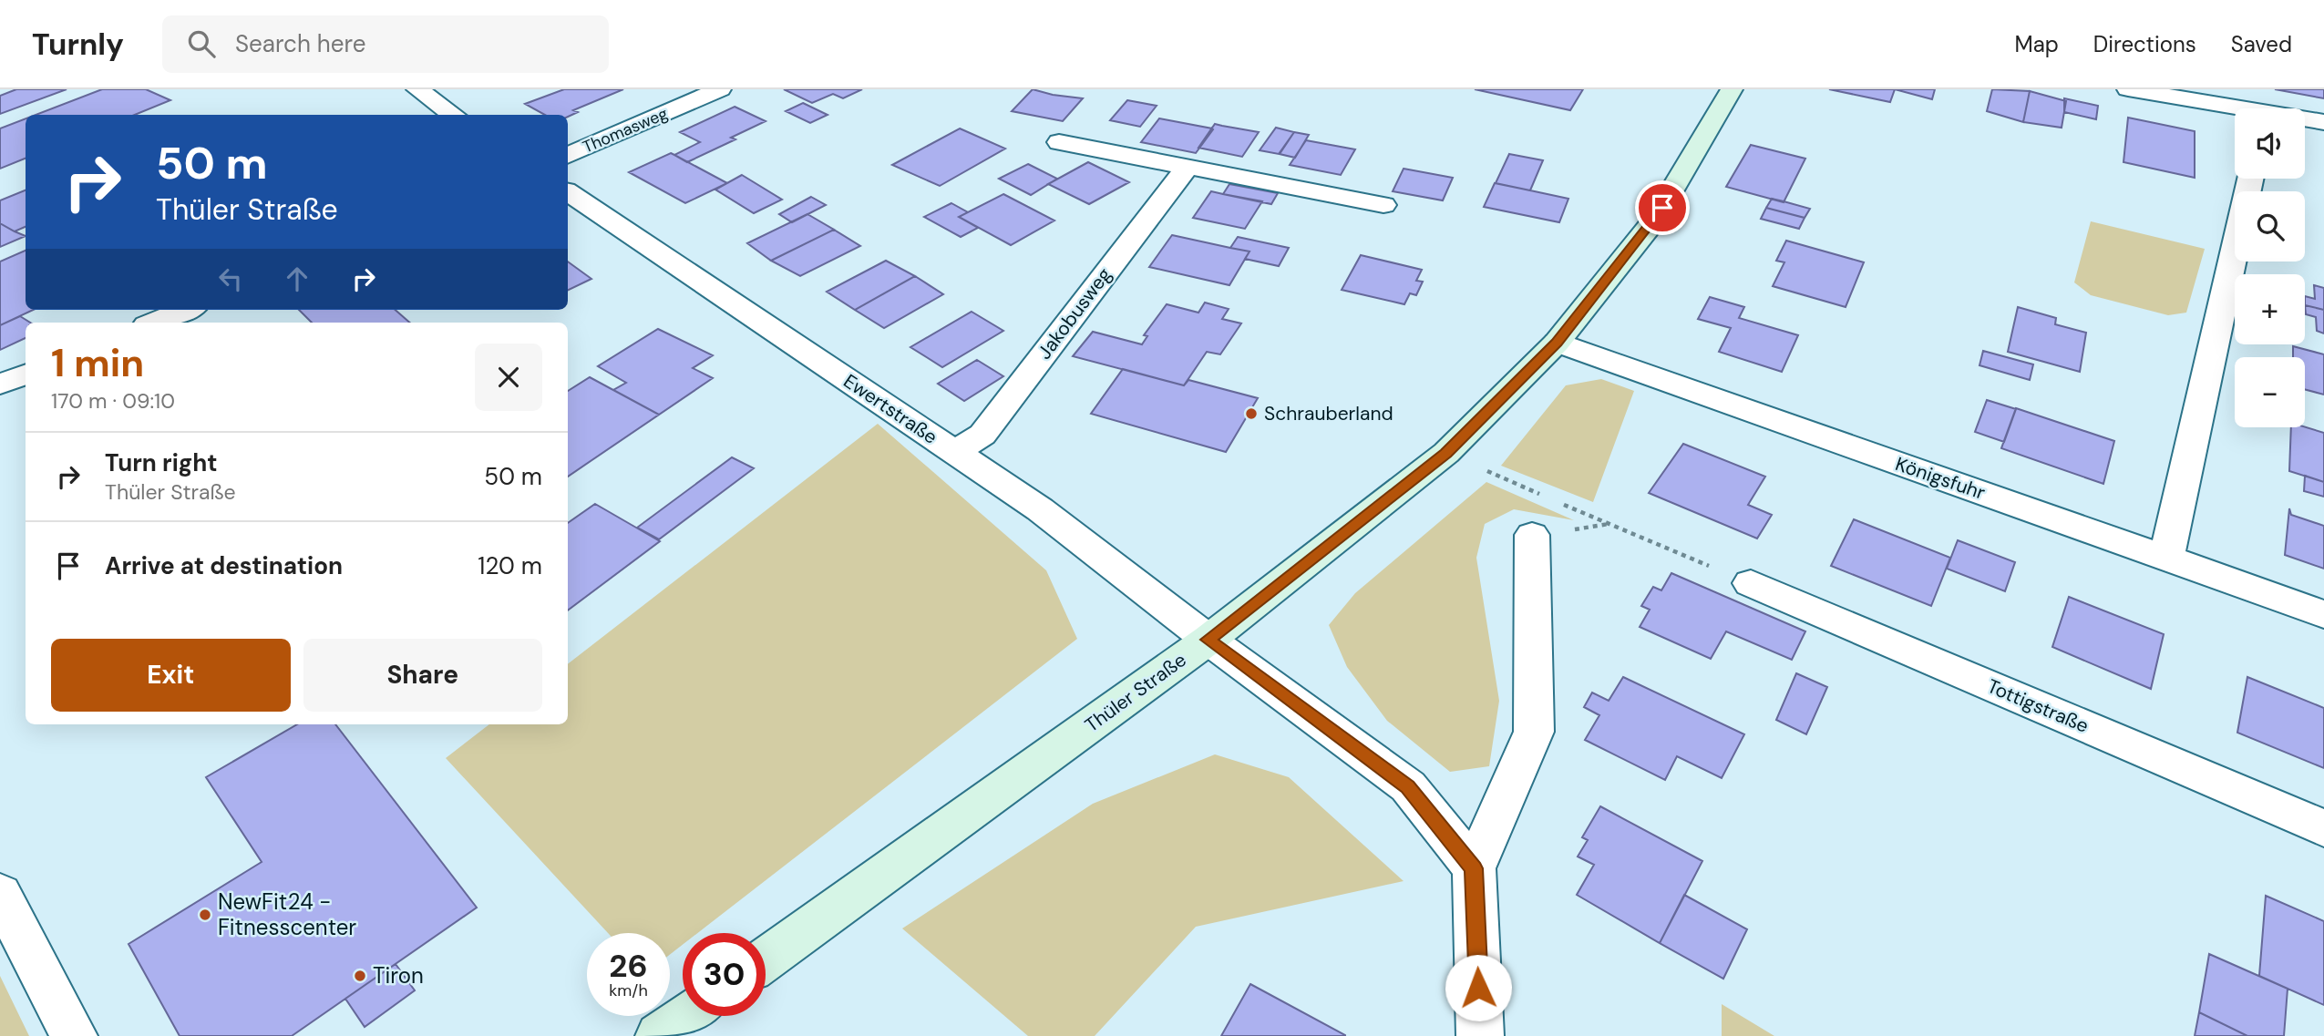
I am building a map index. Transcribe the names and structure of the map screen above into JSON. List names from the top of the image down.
{
  "streets": {
    "main road": ["Thüler Straße"],
    "street": [
      "Thomasweg",
      "Jakobusweg",
      "Ewertstraße",
      "Königsfuhr",
      "Tottigstraße"
    ]
  },
  "crossings": [
    ["Jakobusweg", "Ewertstraße"],
    ["Ewertstraße", "Thüler Straße"],
    ["Königsfuhr", "Thüler Straße"]
  ],
  "places": ["Schrauberland", "NewFit24 - Fitnesscenter", "Tiron"],
  "page": {
    "header": "Turnly",
    "search": "Search here",
    "nav": ["Map", "Directions", "Saved"],
    "map_buttons": ["+", "−"],
    "turn": ["50 m", "Thüler Straße"],
    "heading": ["1 min", "170 m · 09:10"],
    "list": [
      {
        "name": "Turn right",
        "note": "Thüler Straße",
        "value": "50 m"
      },
      {
        "name": "Arrive at destination",
        "value": "120 m"
      }
    ],
    "buttons": ["Exit", "Share"],
    "speed": "26 km/h",
    "limit": "30"
  }
}
